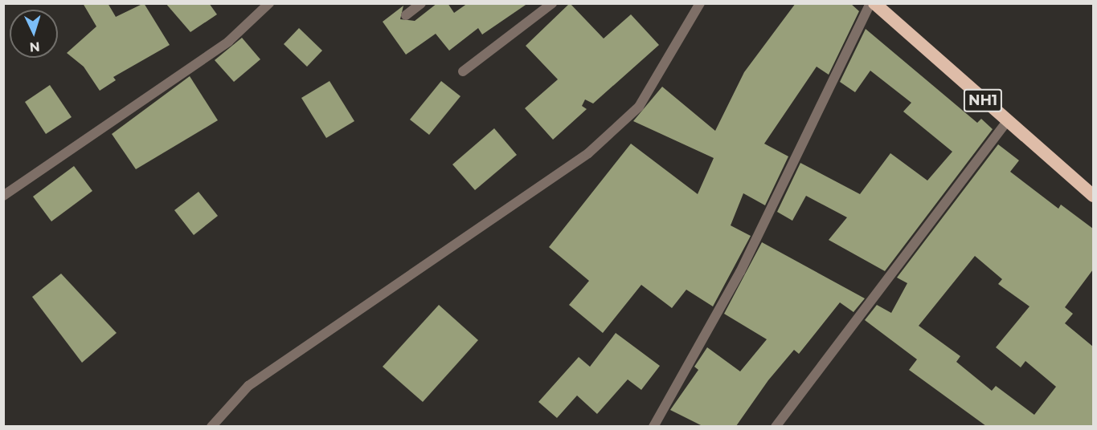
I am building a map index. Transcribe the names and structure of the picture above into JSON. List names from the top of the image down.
{
  "streets": {
    "highway": ["NH1"]
  },
  "north": "bottom"
}
